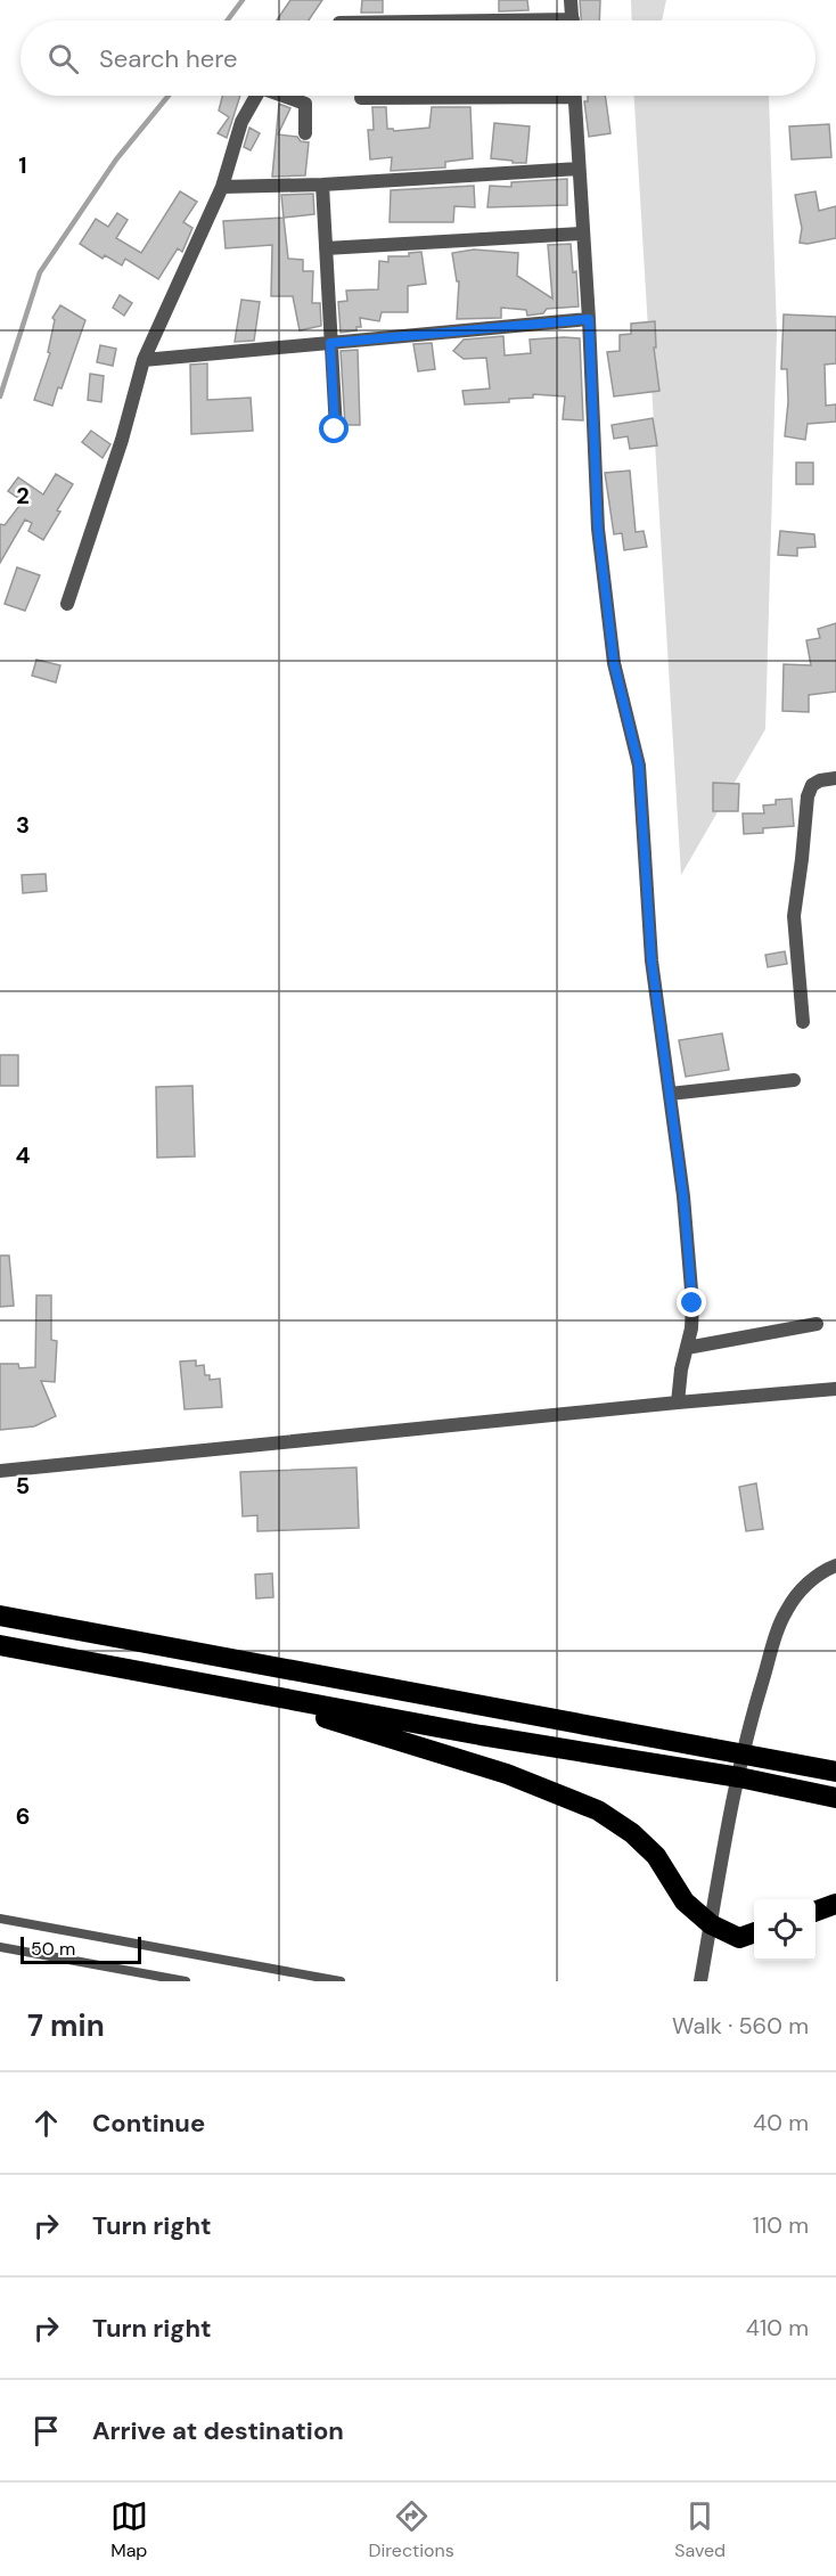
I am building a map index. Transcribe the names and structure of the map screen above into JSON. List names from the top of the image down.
{
  "scale_bar": "50 m",
  "page": {
    "search": "Search here",
    "scale": "50 m",
    "heading": ["7 min", "Walk · 560 m"],
    "list": [
      ["Continue", "40 m"],
      ["Turn right", "110 m"],
      ["Turn right", "410 m"],
      "Arrive at destination"
    ],
    "nav": ["Map", "Directions", "Saved"]
  },
  "grid": {
    "rows": [
      "1",
      "2",
      "3",
      "4",
      "5",
      "6"
    ]
  }
}
